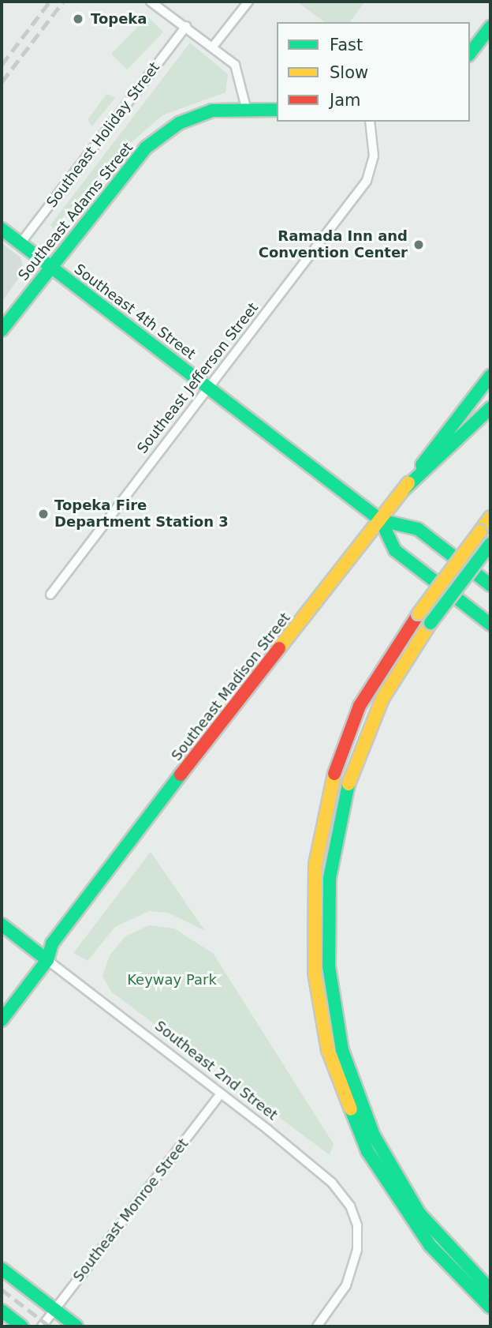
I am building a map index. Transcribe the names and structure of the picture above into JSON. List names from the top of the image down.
{
  "streets": {
    "main road": [
      "Southeast Adams Street",
      "Southeast 4th Street",
      "Southeast Madison Street",
      "Southeast 2nd Street"
    ],
    "street": ["Southeast Holiday Street", "Southeast Jefferson Street", "Southeast Monroe Street"]
  },
  "crossings": [
    ["Southeast Holiday Street", "Southeast 4th Street"],
    ["Southeast Adams Street", "Southeast 4th Street"],
    ["Southeast 4th Street", "Southeast Jefferson Street"],
    ["Southeast 4th Street", "Southeast Madison Street"],
    ["Southeast Madison Street", "Southeast 2nd Street"],
    ["Southeast 2nd Street", "Southeast Monroe Street"]
  ],
  "parks": ["Keyway Park"],
  "places": ["Topeka", "Ramada Inn and Convention Center", "Topeka Fire Department Station 3"],
  "legend": ["Fast", "Slow", "Jam"]
}
